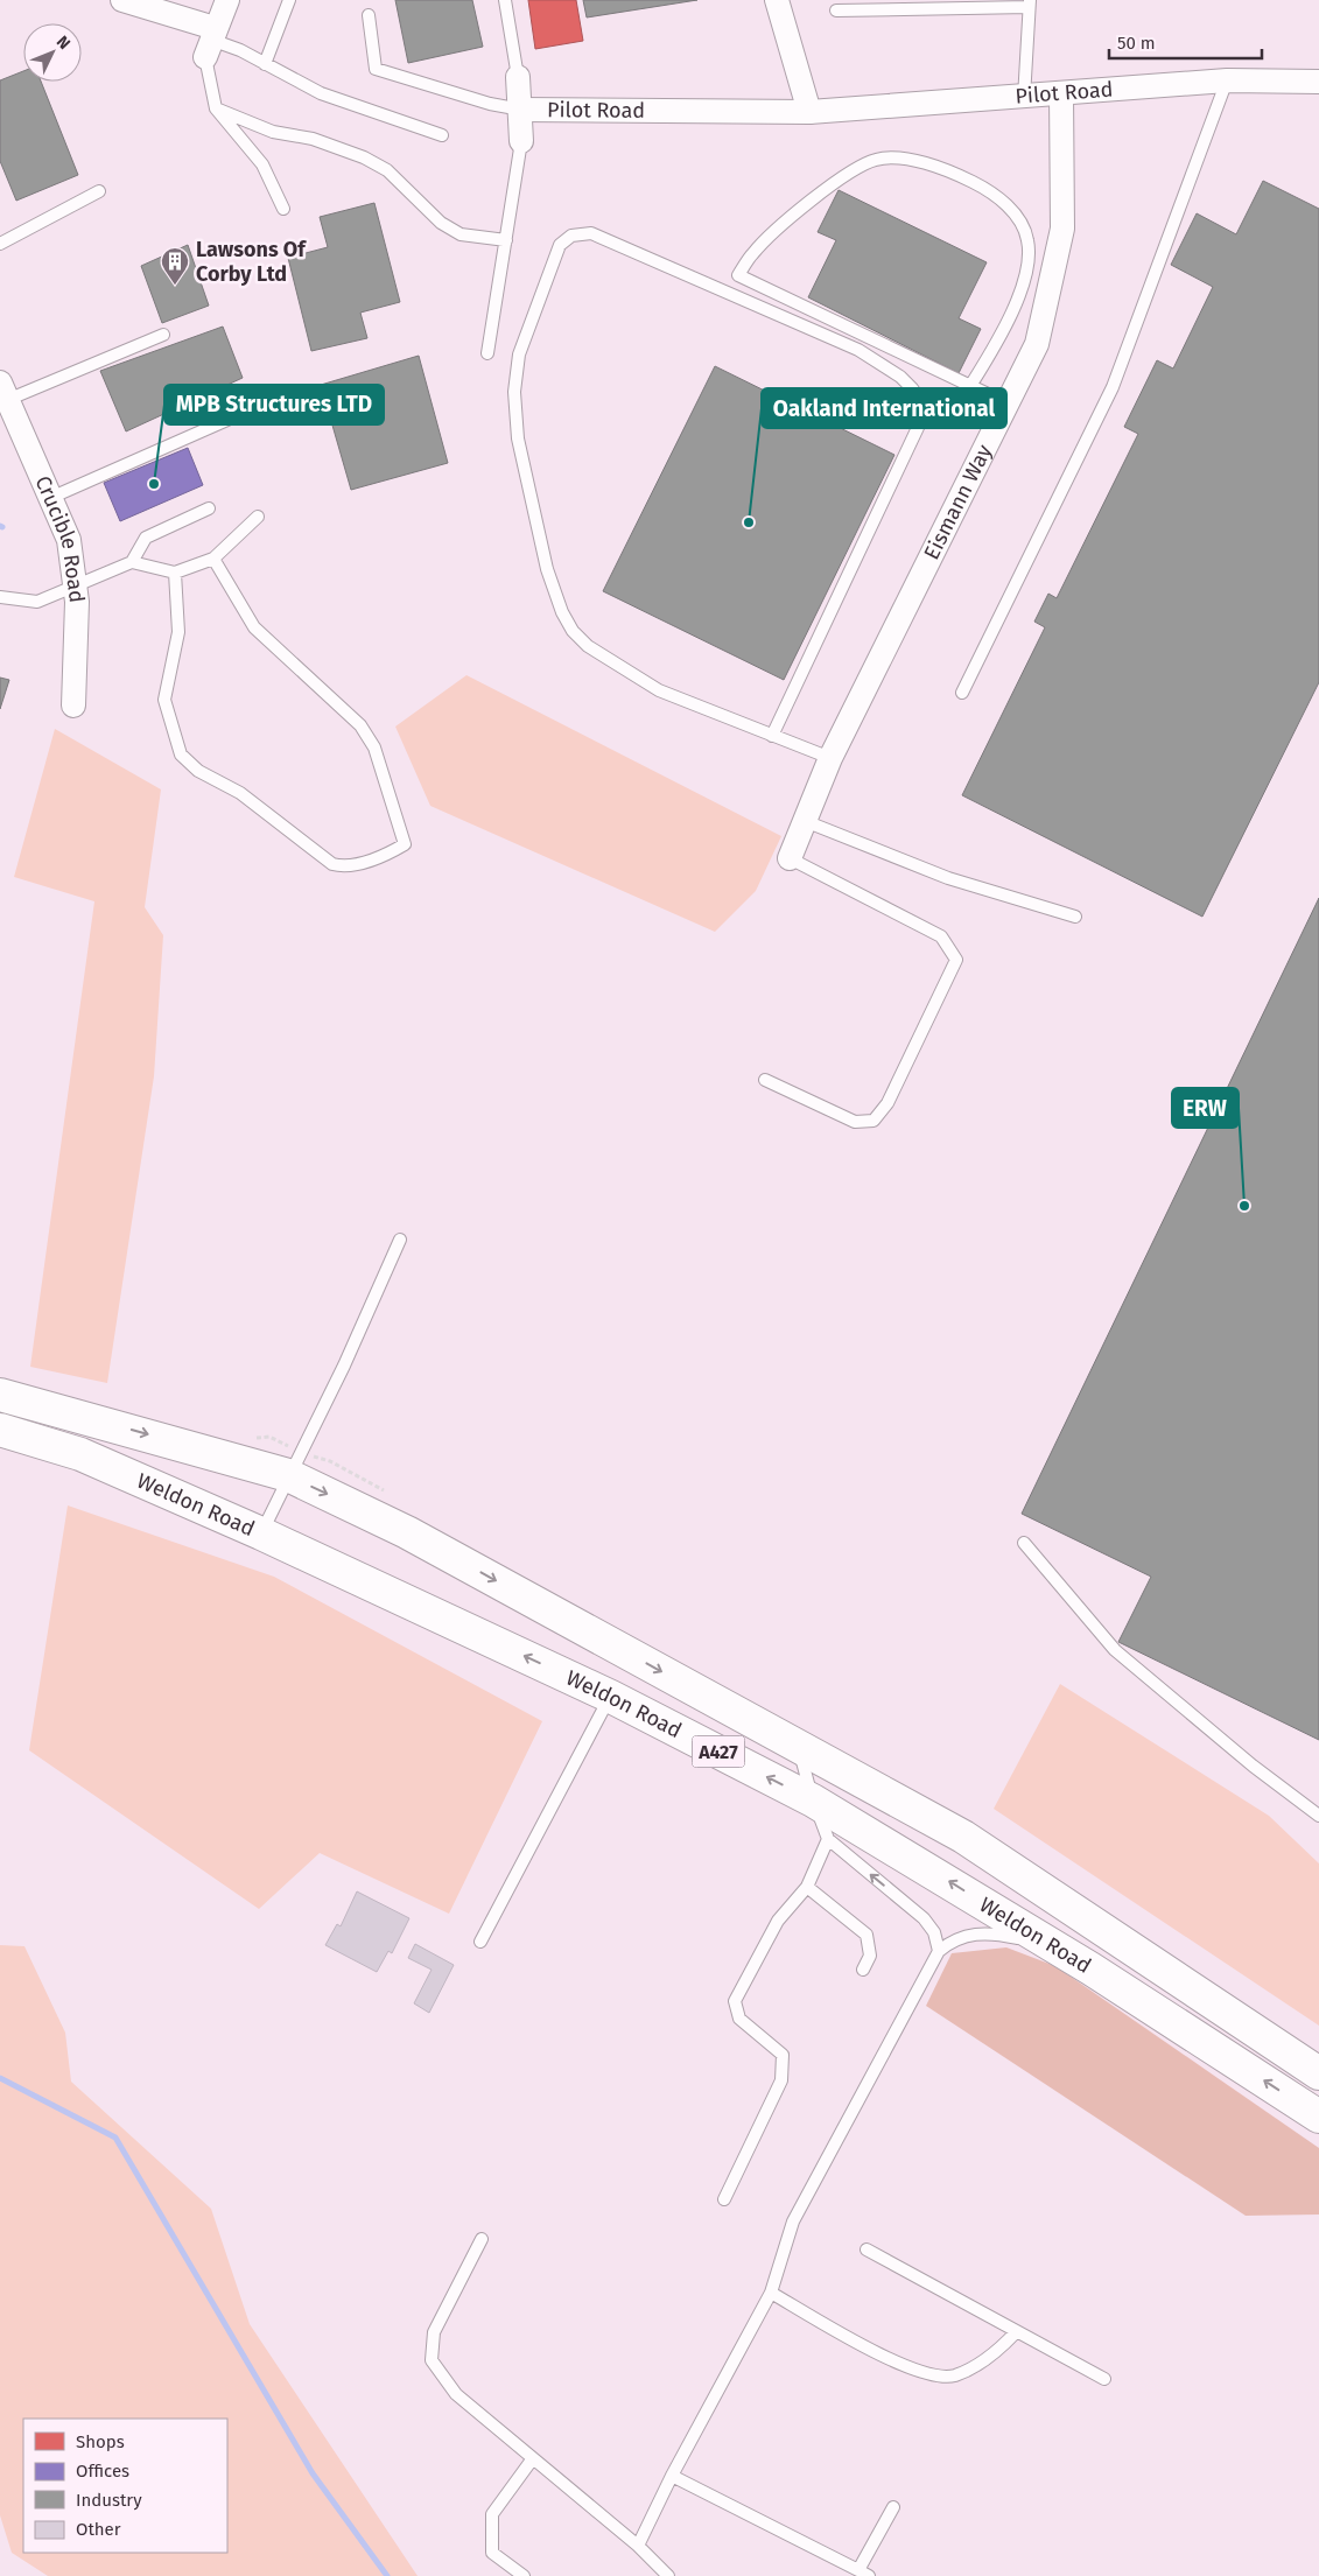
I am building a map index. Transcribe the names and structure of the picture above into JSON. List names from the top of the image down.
{
  "streets": {
    "highway": ["Weldon Road", "A427"],
    "street": ["Pilot Road", "Eismann Way", "Crucible Road"]
  },
  "crossings": [
    ["Pilot Road", "Eismann Way"]
  ],
  "places": {
    "building": ["Lawsons Of Corby Ltd"],
    "other": ["MPB Structures LTD", "Oakland International", "ERW"]
  },
  "legend": [
    "Shops",
    "Offices",
    "Industry",
    "Other"
  ],
  "scale_bar": "50 m",
  "north": "top right"
}
